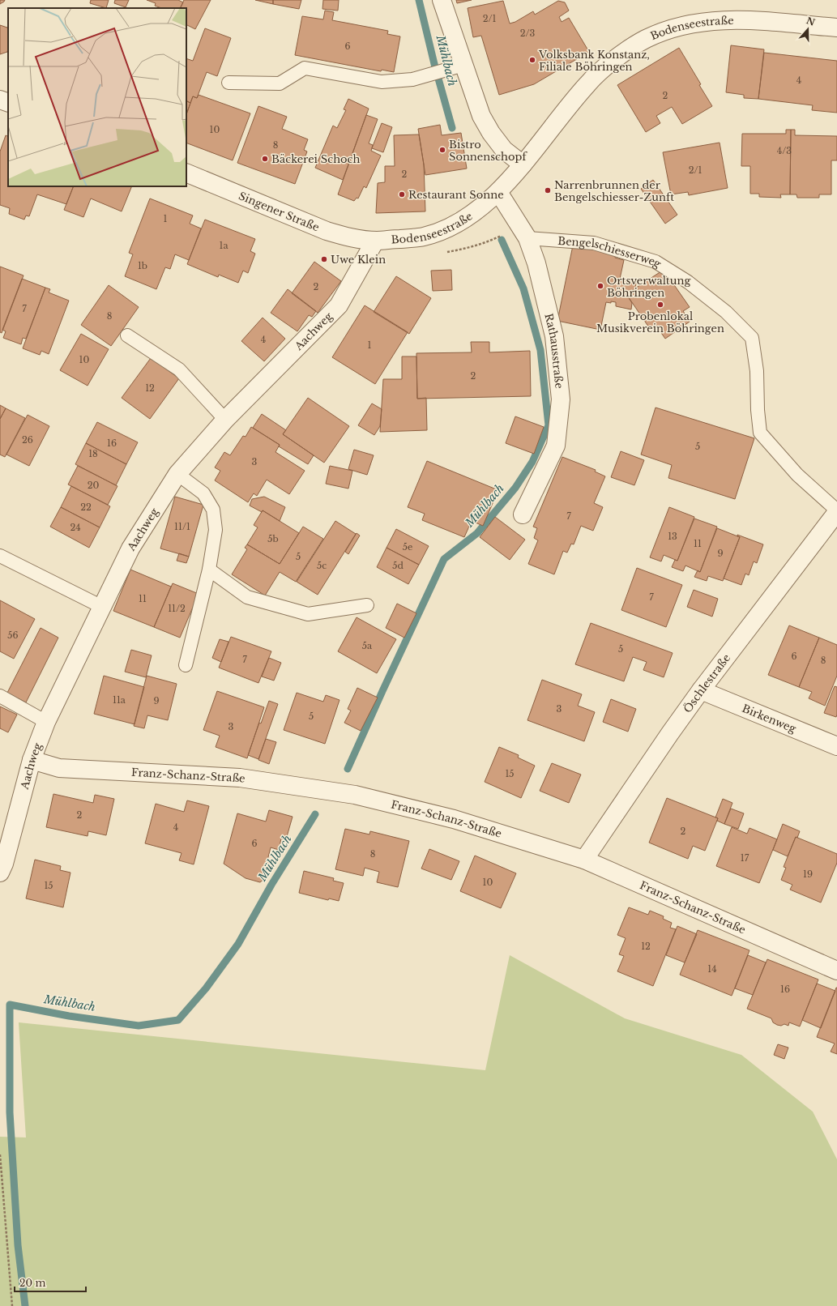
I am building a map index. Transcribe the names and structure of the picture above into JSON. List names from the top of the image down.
{
  "streets": {
    "street": [
      "Bodenseestraße",
      "Singener Straße",
      "Aachweg",
      "Rathausstraße",
      "Öschlestraße",
      "Birkenweg",
      "Franz-Schanz-Straße"
    ],
    "lane": ["Bengelschiesserweg"]
  },
  "crossings": [
    ["Bodenseestraße", "Singener Straße"],
    ["Bodenseestraße", "Aachweg"],
    ["Bodenseestraße", "Rathausstraße"],
    ["Singener Straße", "Aachweg"],
    ["Bengelschiesserweg", "Rathausstraße"],
    ["Bengelschiesserweg", "Öschlestraße"],
    ["Aachweg", "Franz-Schanz-Straße"],
    ["Öschlestraße", "Birkenweg"],
    ["Öschlestraße", "Franz-Schanz-Straße"]
  ],
  "water": ["Mühlbach"],
  "places": [
    "Volksbank Konstanz, Filiale Böhringen",
    "Bistro Sonnenschopf",
    "Bäckerei Schoch",
    "Narrenbrunnen der Bengelschiesser-Zunft",
    "Restaurant Sonne",
    "Uwe Klein",
    "Ortsverwaltung Böhringen",
    "Probenlokal Musikverein Böhringen"
  ],
  "house_numbers": [
    "2/1",
    "2/3",
    "6",
    "4",
    "2",
    "10",
    "8",
    "4/3",
    "2/1",
    "2",
    "1",
    "1a",
    "1b",
    "2",
    "7",
    "8",
    "4",
    "1",
    "10",
    "2",
    "12",
    "26",
    "16",
    "5",
    "18",
    "3",
    "20",
    "22",
    "7",
    "11/1",
    "24",
    "13",
    "5b",
    "11",
    "5e",
    "9",
    "5",
    "5c",
    "5d",
    "7",
    "11",
    "11/2",
    "56",
    "5a",
    "5",
    "6",
    "7",
    "8",
    "11a",
    "9",
    "3",
    "5",
    "3",
    "15",
    "2",
    "4",
    "2",
    "6",
    "8",
    "17",
    "19",
    "10",
    "15",
    "12",
    "14",
    "16"
  ],
  "scale_bar": "20 m",
  "north": "top"
}
